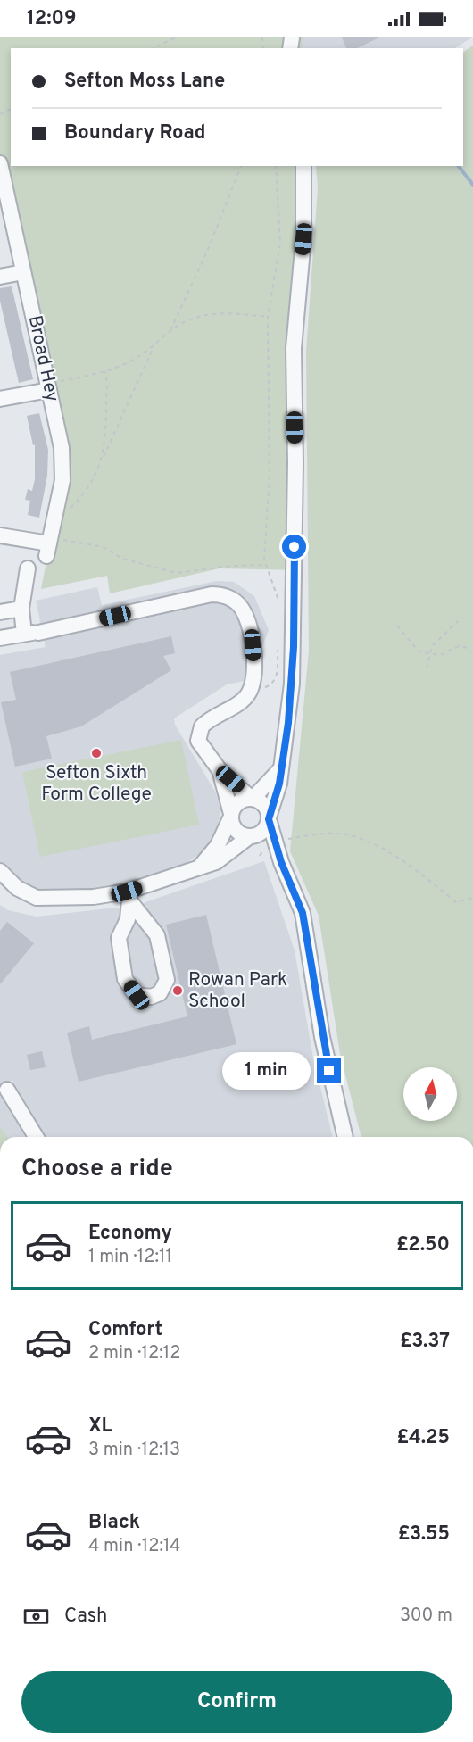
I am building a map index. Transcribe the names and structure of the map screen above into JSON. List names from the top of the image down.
{
  "streets": {
    "street": ["Broad Hey"]
  },
  "places": ["Sefton Sixth Form College", "Rowan Park School"],
  "north": "top",
  "page": {
    "status": "12:09",
    "banner": ["Sefton Moss Lane", "Boundary Road"],
    "bubble": "1 min",
    "heading": "Choose a ride",
    "list": [
      {
        "name": "Economy",
        "note": "1 min · 12:11",
        "value": "£2.50"
      },
      {
        "name": "Comfort",
        "note": "2 min · 12:12",
        "value": "£3.37"
      },
      {
        "name": "XL",
        "note": "3 min · 12:13",
        "value": "£4.25"
      },
      {
        "name": "Black",
        "note": "4 min · 12:14",
        "value": "£3.55"
      }
    ],
    "pay": ["Cash", "300 m"],
    "buttons": "Confirm"
  }
}
